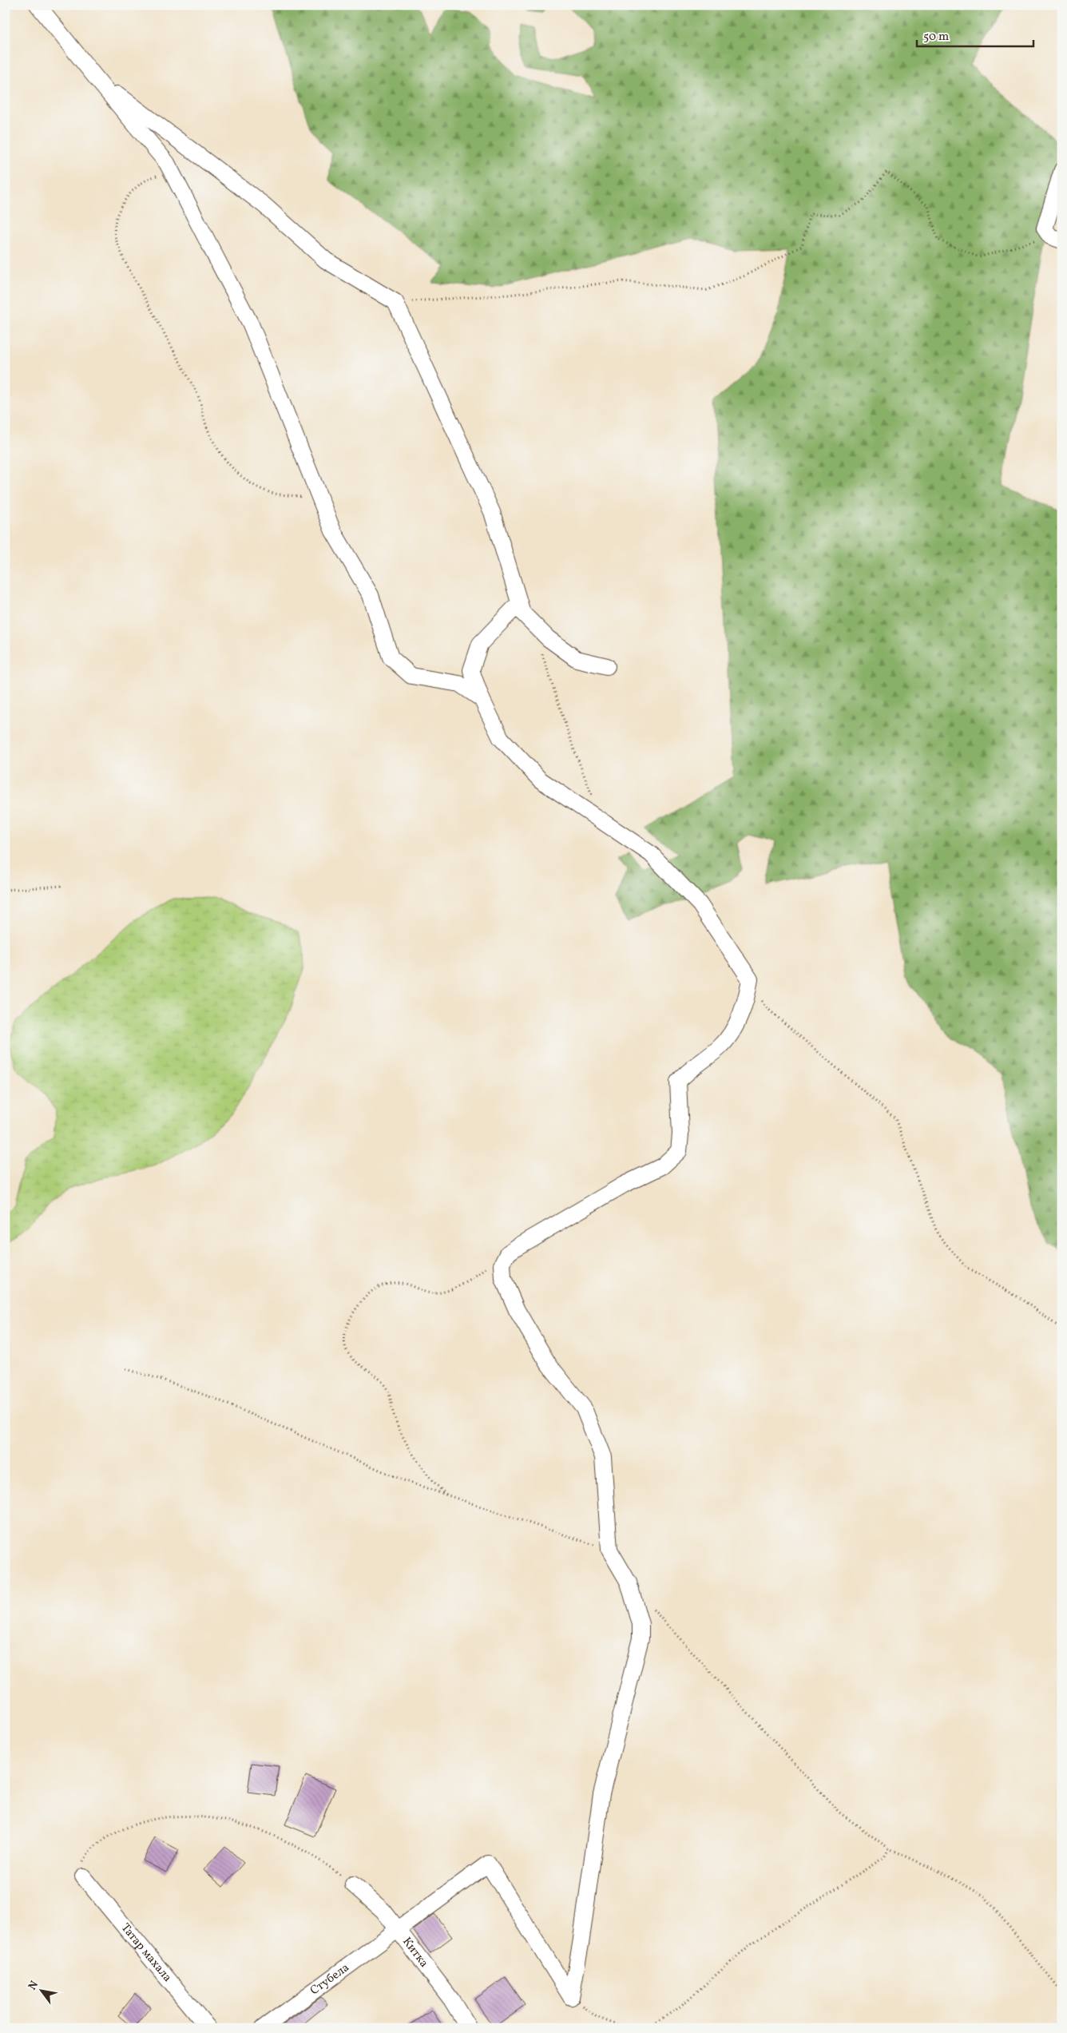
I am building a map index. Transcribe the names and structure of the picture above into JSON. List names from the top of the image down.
{
  "streets": {
    "street": ["Татар махала", "Китка", "Стубела"]
  },
  "crossings": [
    ["Китка", "Стубела"]
  ],
  "scale_bar": "50 m",
  "north": "top left"
}
